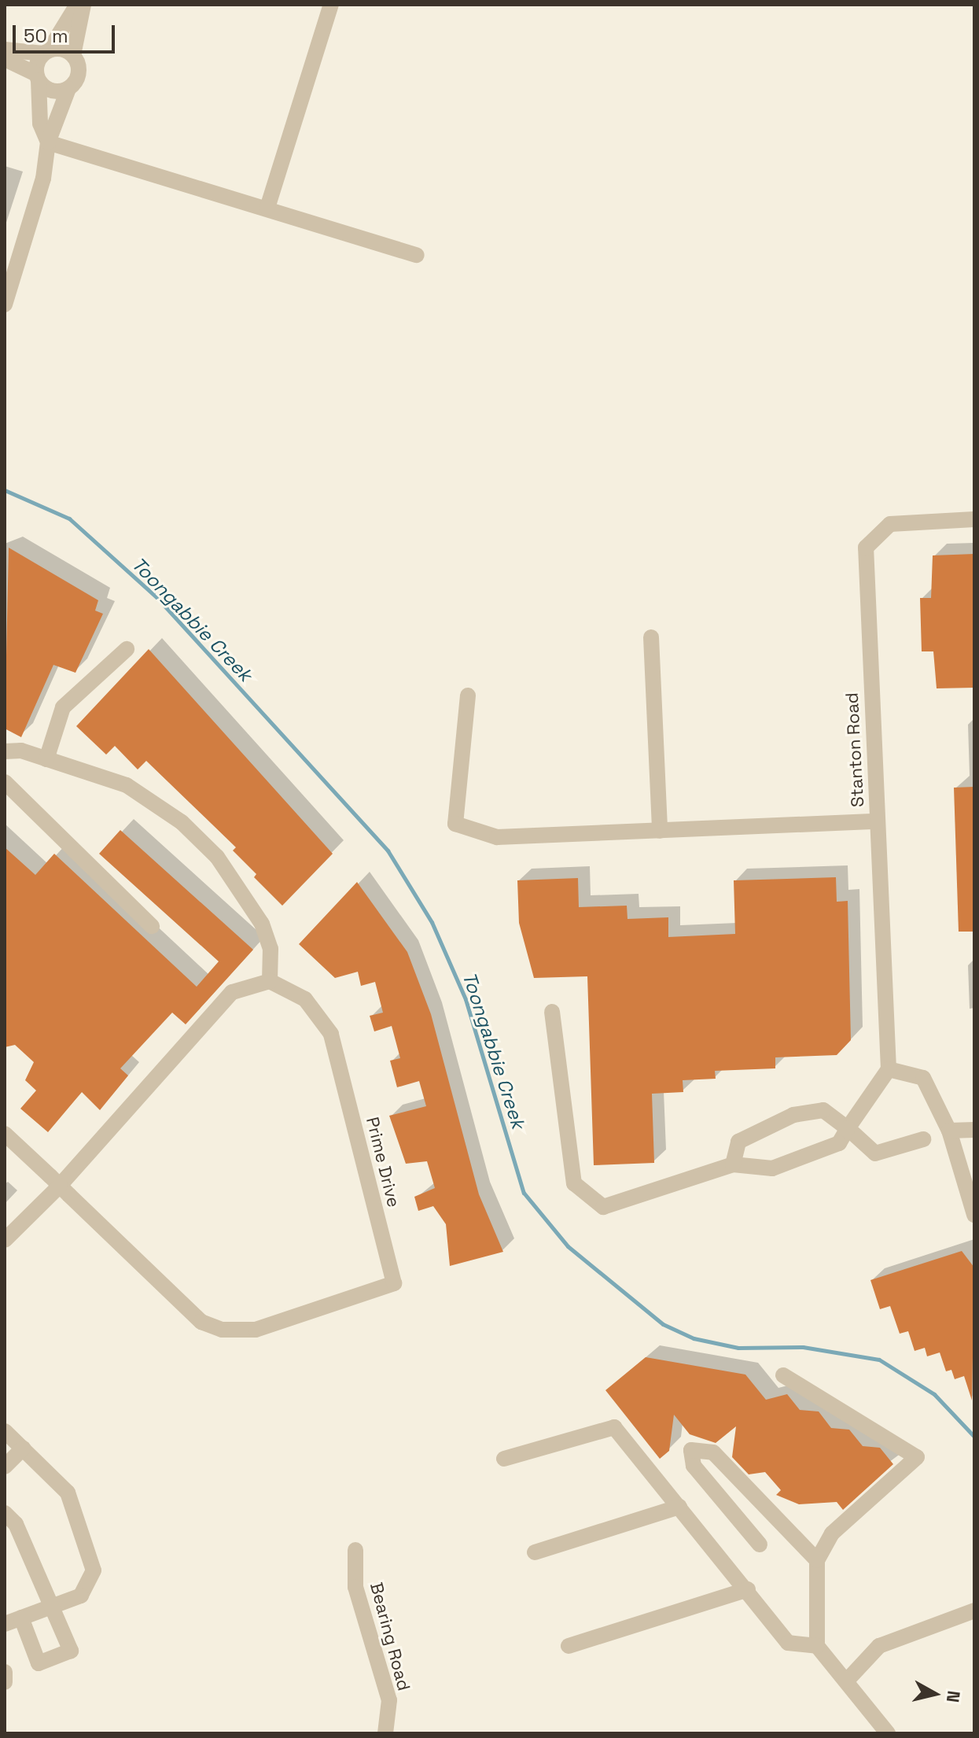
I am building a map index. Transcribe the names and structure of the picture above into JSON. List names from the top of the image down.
{
  "streets": {
    "street": ["Stanton Road", "Prime Drive", "Bearing Road"]
  },
  "water": ["Toongabbie Creek"],
  "scale_bar": "50 m",
  "north": "right"
}
